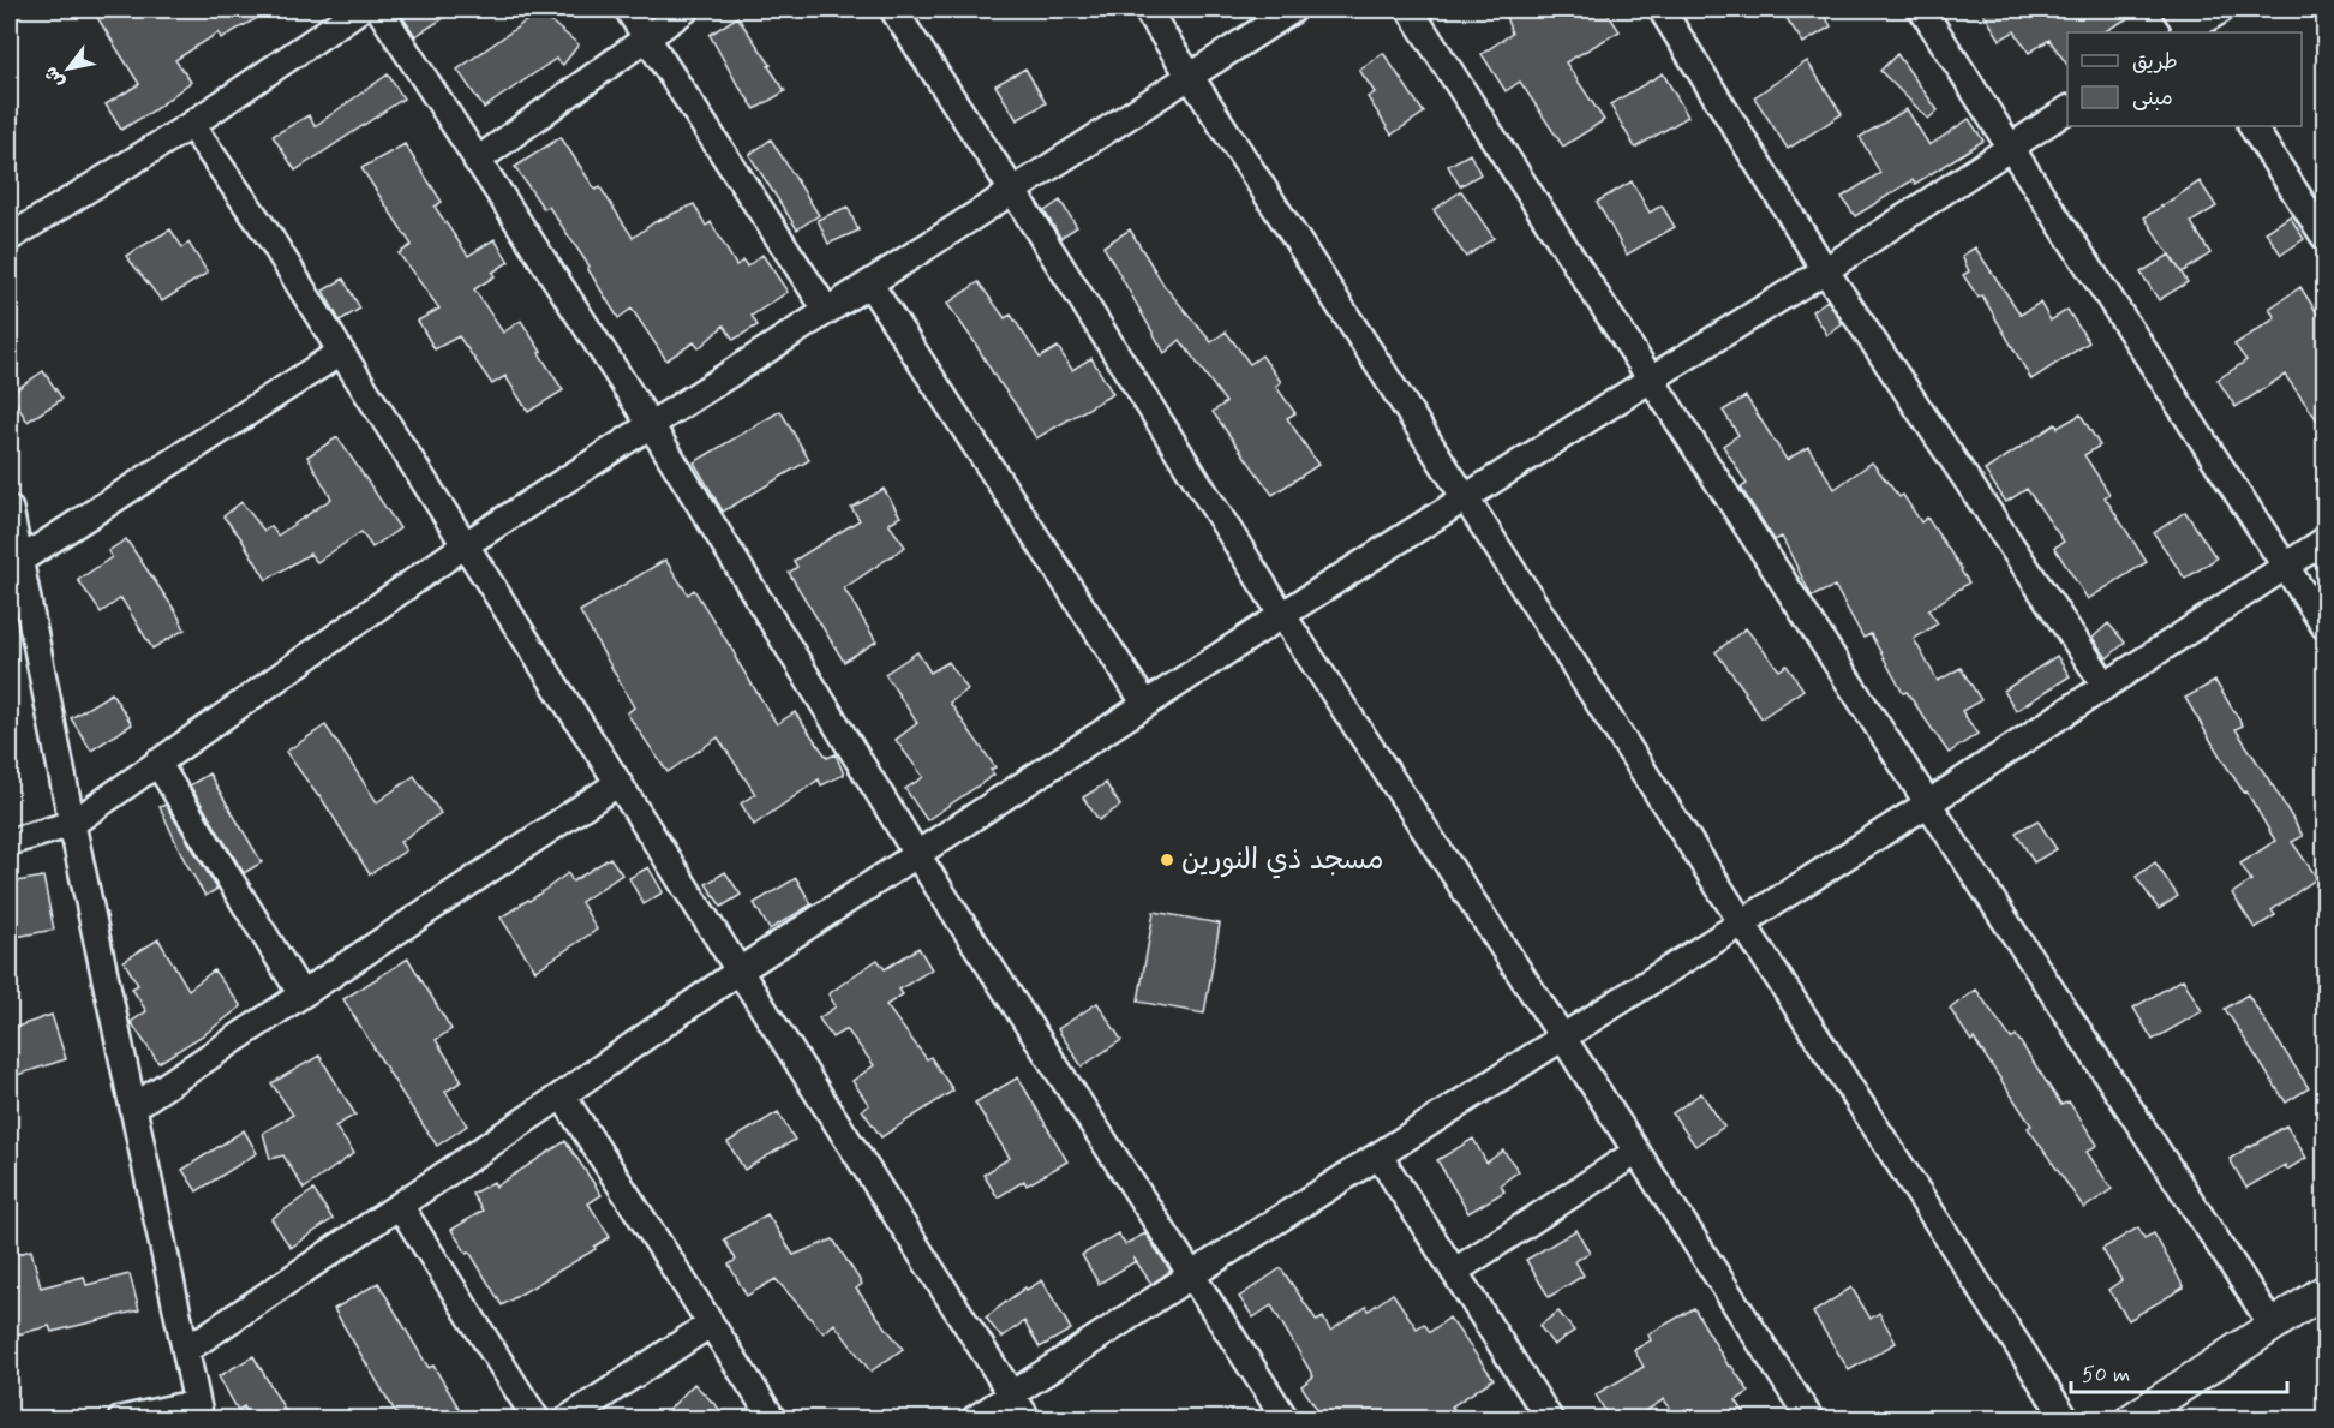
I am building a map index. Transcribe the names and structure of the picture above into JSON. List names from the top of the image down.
{
  "places": ["مسجد ذي النورين"],
  "legend": ["طريق", "مبنى"],
  "scale_bar": "50 m",
  "north": "bottom left"
}
